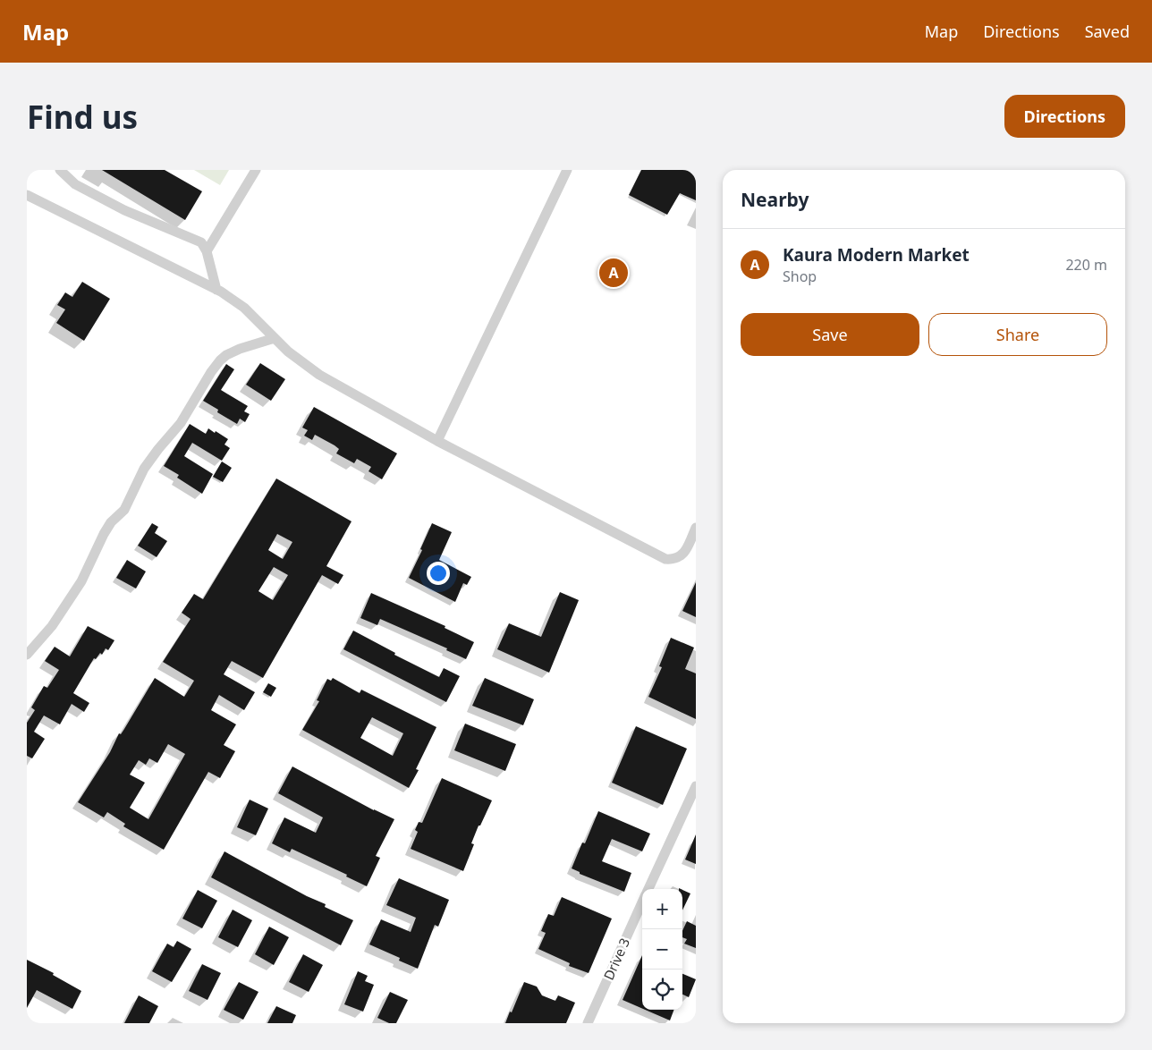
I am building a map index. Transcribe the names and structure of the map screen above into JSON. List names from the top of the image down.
{
  "streets": {
    "street": ["Drive 3"]
  },
  "page": {
    "header": "Map",
    "nav": ["Map", "Directions", "Saved"],
    "buttons": [
      "Directions",
      ["Save", "Share"]
    ],
    "title": "Find us",
    "heading": "Nearby",
    "list": [
      {
        "mark": "A",
        "name": "Kaura Modern Market",
        "note": "Shop",
        "value": "220 m"
      }
    ],
    "pins": "A",
    "map_buttons": ["+", "−"]
  }
}
